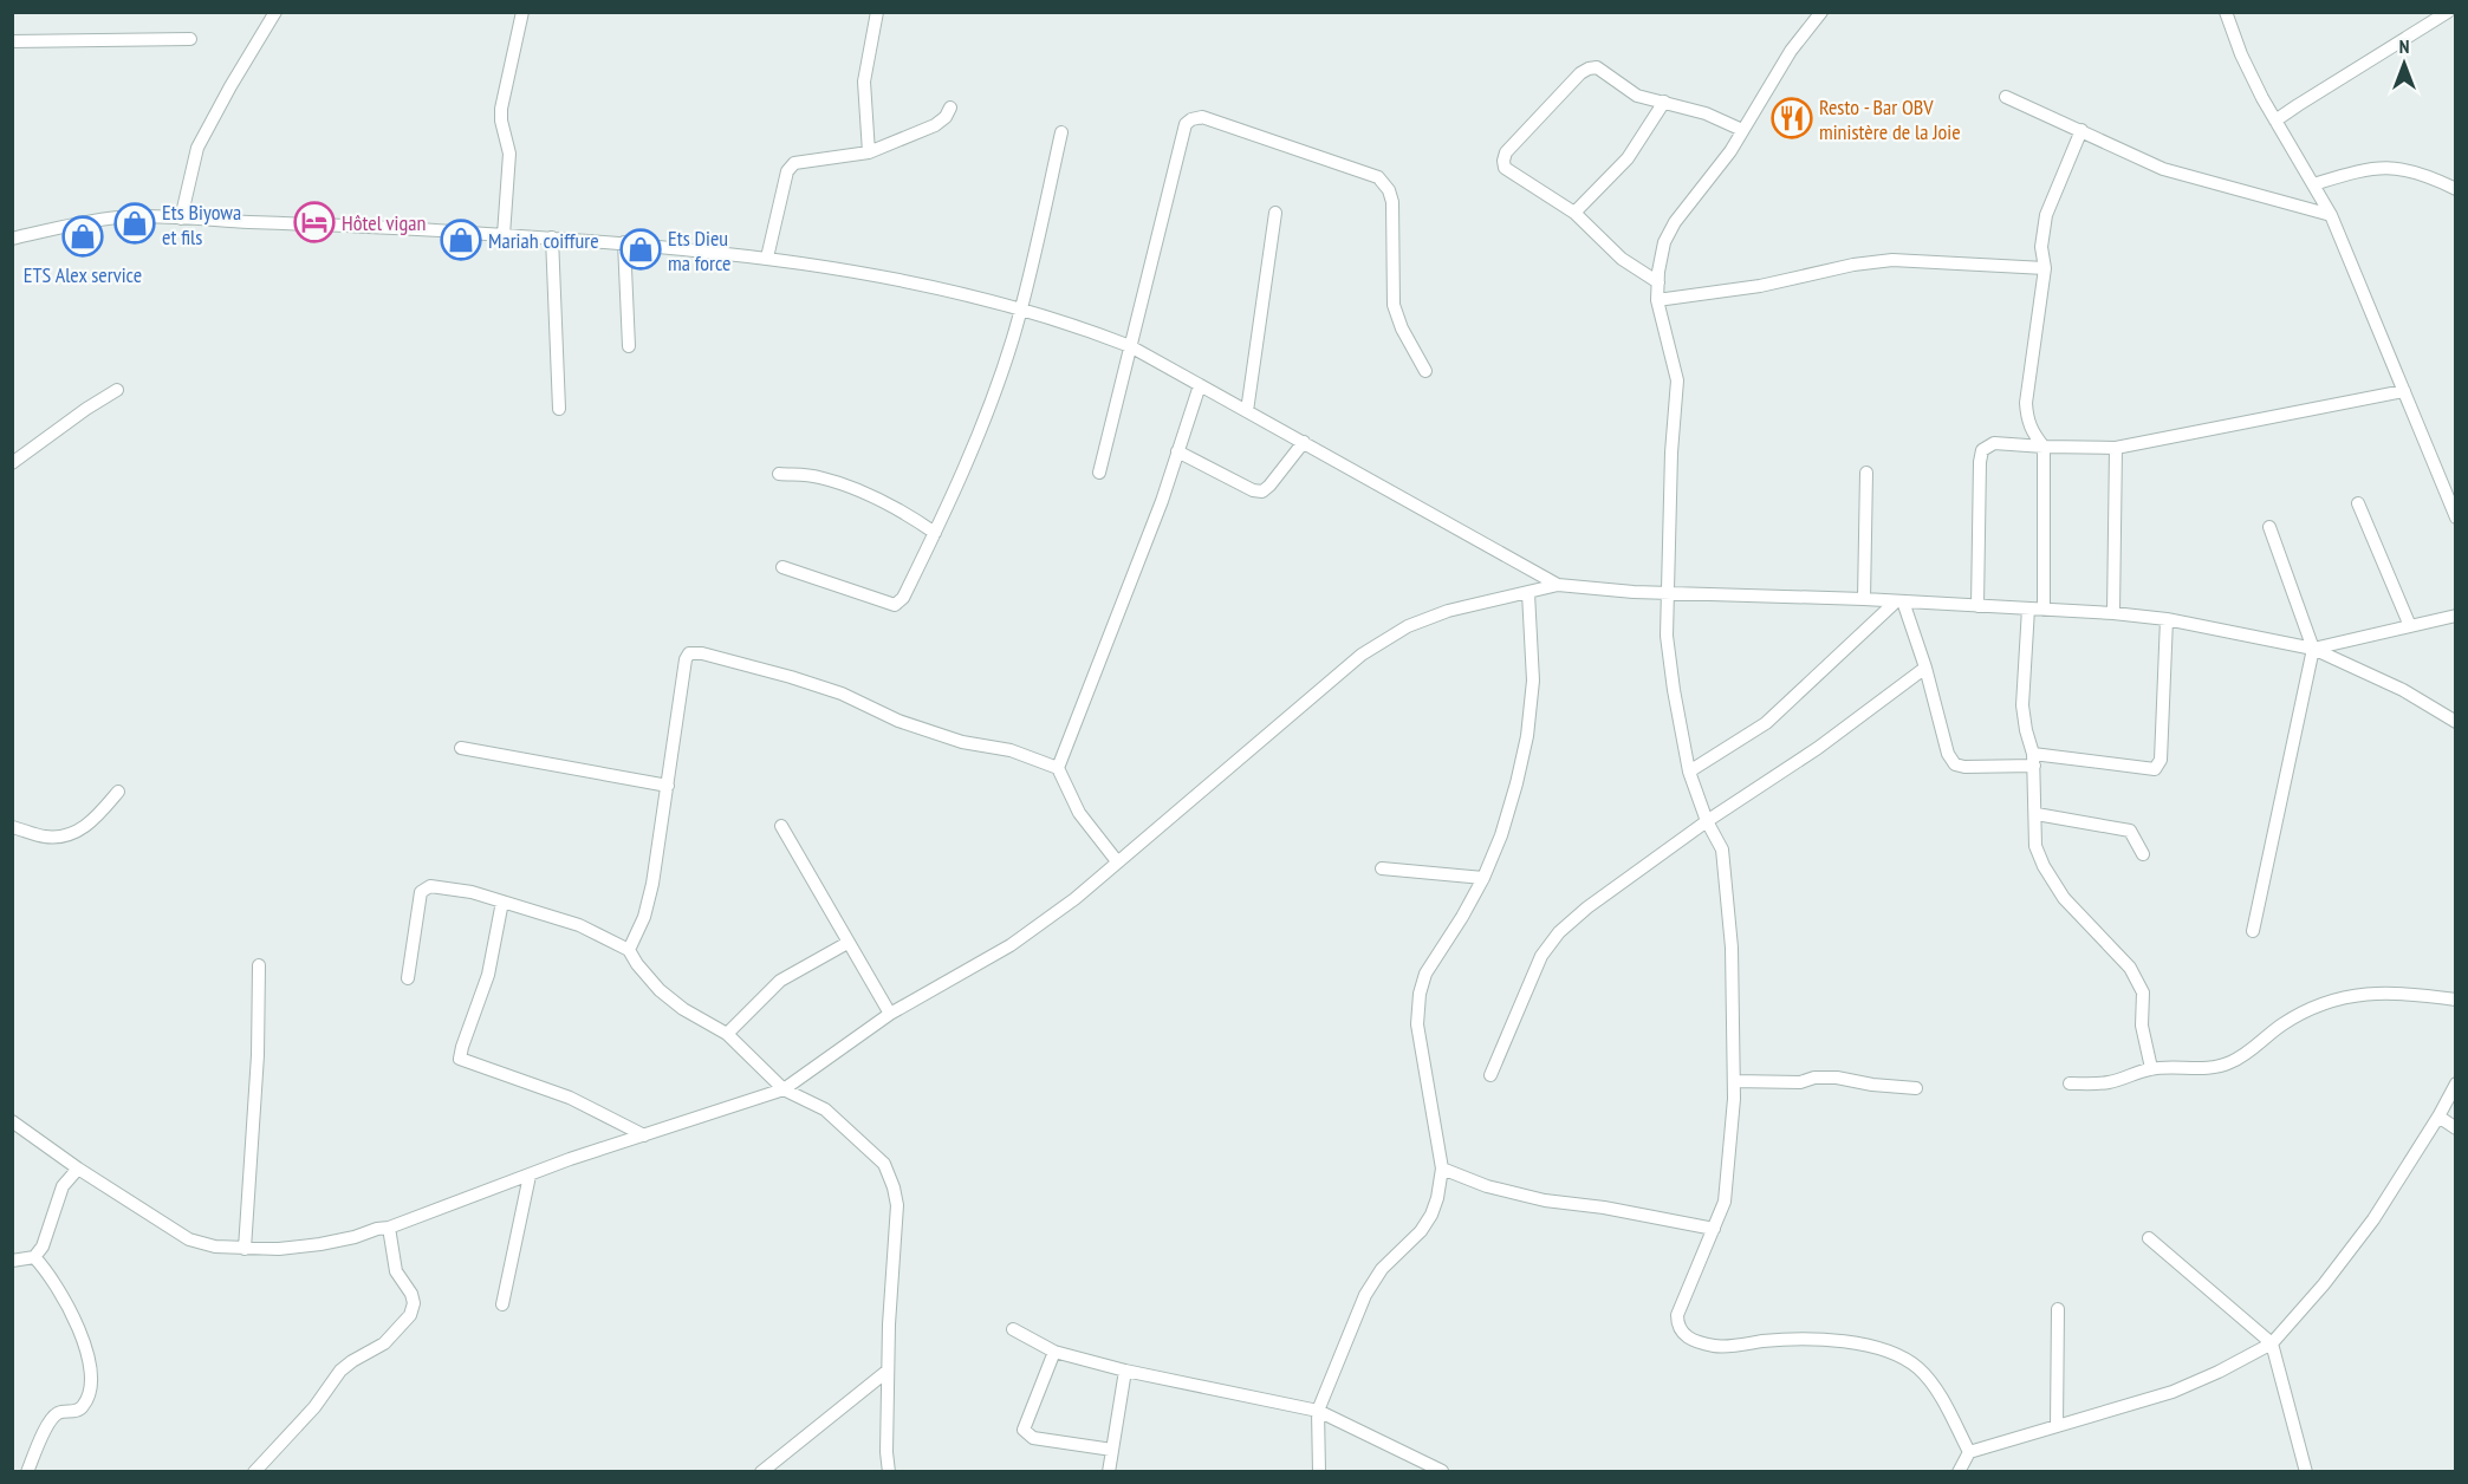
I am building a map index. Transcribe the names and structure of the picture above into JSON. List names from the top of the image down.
{
  "places": {
    "restaurant": ["Resto - Bar OBV ministère de la Joie"],
    "hotel": ["Hôtel vigan"],
    "shop": [
      "Ets Biyowa et fils",
      "ETS Alex service",
      "Mariah coiffure",
      "Ets Dieu ma force"
    ]
  },
  "north": "top"
}
